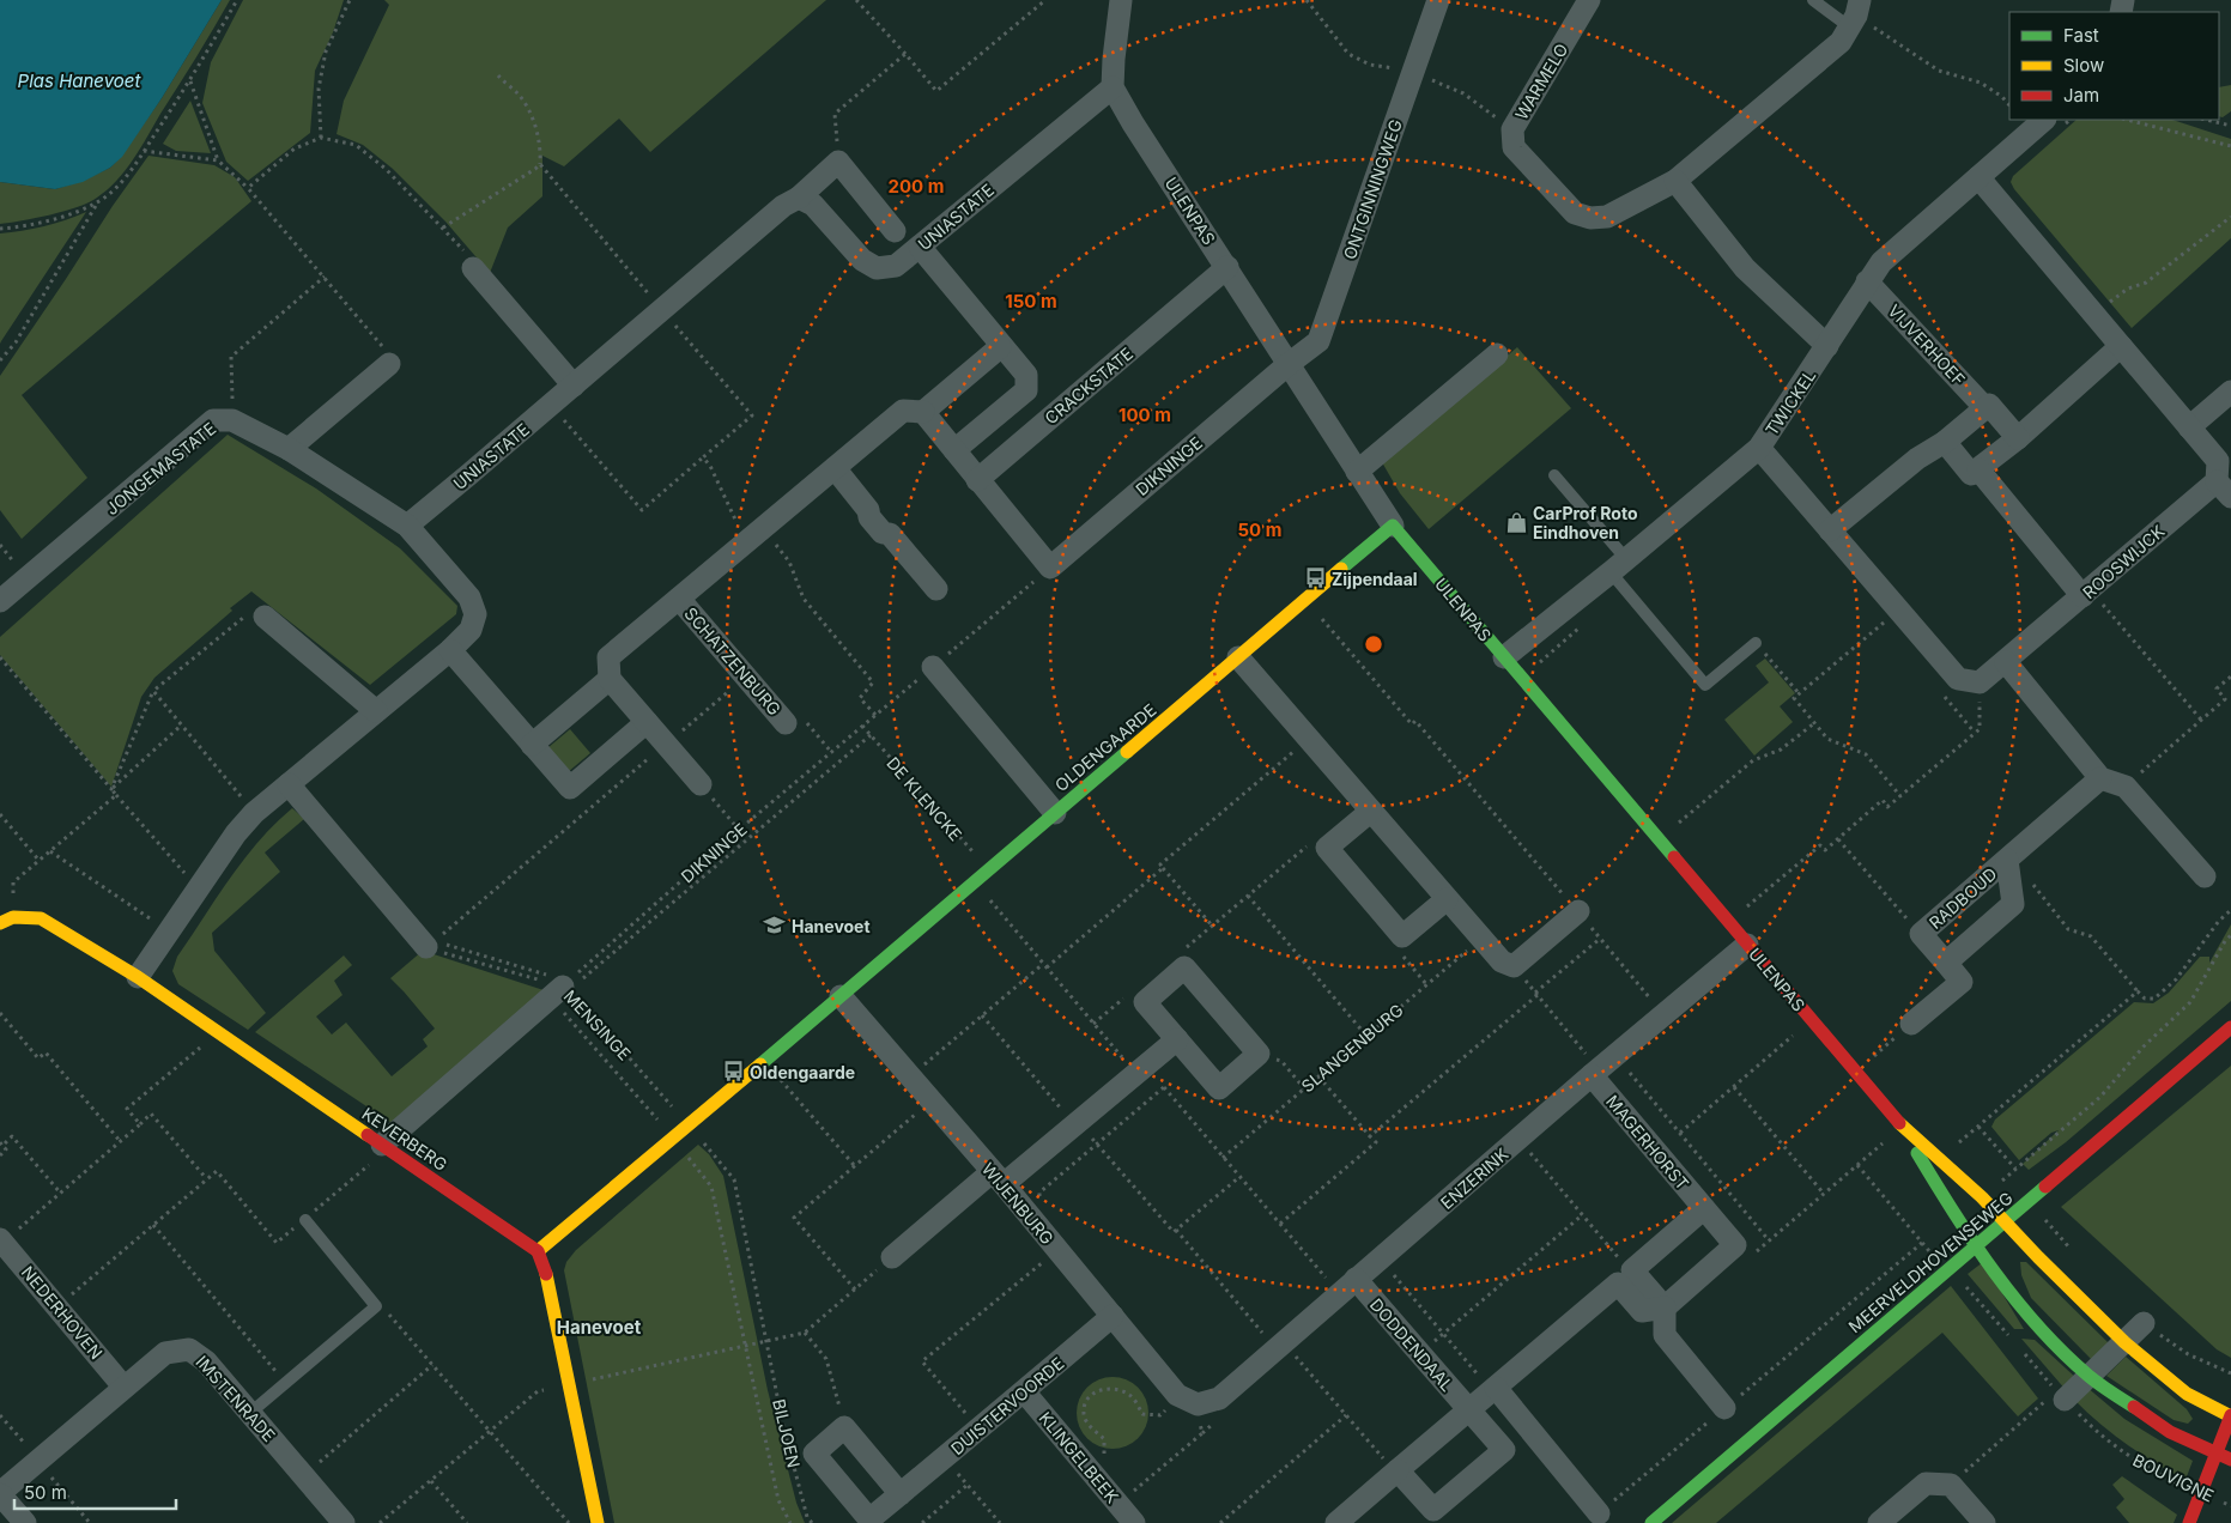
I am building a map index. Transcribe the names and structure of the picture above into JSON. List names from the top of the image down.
{
  "streets": {
    "street": [
      "WARMELO",
      "ONTGINNINGWEG",
      "ULENPAS",
      "UNIASTATE",
      "VIJVERHOEF",
      "CRACKSTATE",
      "TWICKEL",
      "DIKNINGE",
      "JONGEMASTATE",
      "ROOSWIJCK",
      "SCHATZENBURG",
      "OLDENGAARDE",
      "RADBOUD",
      "KEVERBERG",
      "MAGERHORST",
      "ENZERINK",
      "WIJENBURG",
      "MEERVELDHOVENSEWEG",
      "NEDERHOVEN",
      "DODDENDAAL",
      "IMSTENRADE",
      "DUISTERVOORDE",
      "KLINGELBEEK"
    ],
    "path": [
      "DE KLENCKE",
      "MENSINGE",
      "SLANGENBURG",
      "BILJOEN",
      "BOUVIGNE"
    ]
  },
  "crossings": [
    ["ONTGINNINGWEG", "ULENPAS"],
    ["ONTGINNINGWEG", "DIKNINGE"],
    ["ULENPAS", "UNIASTATE"],
    ["ULENPAS", "CRACKSTATE"],
    ["ULENPAS", "TWICKEL"],
    ["ULENPAS", "DIKNINGE"],
    ["ULENPAS", "OLDENGAARDE"],
    ["ULENPAS", "ENZERINK"],
    ["ULENPAS", "MEERVELDHOVENSEWEG"],
    ["UNIASTATE", "JONGEMASTATE"],
    ["VIJVERHOEF", "TWICKEL"],
    ["TWICKEL", "ROOSWIJCK"],
    ["DIKNINGE", "DE KLENCKE"],
    ["DIKNINGE", "MENSINGE"],
    ["JONGEMASTATE", "KEVERBERG"],
    ["OLDENGAARDE", "DE KLENCKE"],
    ["OLDENGAARDE", "MENSINGE"],
    ["OLDENGAARDE", "KEVERBERG"],
    ["OLDENGAARDE", "WIJENBURG"],
    ["MENSINGE", "BILJOEN"],
    ["MAGERHORST", "ENZERINK"],
    ["ENZERINK", "WIJENBURG"],
    ["ENZERINK", "DODDENDAAL"],
    ["WIJENBURG", "DUISTERVOORDE"],
    ["NEDERHOVEN", "IMSTENRADE"],
    ["DUISTERVOORDE", "KLINGELBEEK"]
  ],
  "districts": ["Hanevoet"],
  "water": ["Plas Hanevoet"],
  "places": {
    "shop": ["CarProf Roto Eindhoven"],
    "bus stop": ["Zijpendaal", "Oldengaarde"],
    "school or university": ["Hanevoet"]
  },
  "legend": ["Fast", "Slow", "Jam"],
  "scale_bar": "50 m",
  "rings": [
    "200 m",
    "150 m",
    "100 m",
    "50 m"
  ]
}
